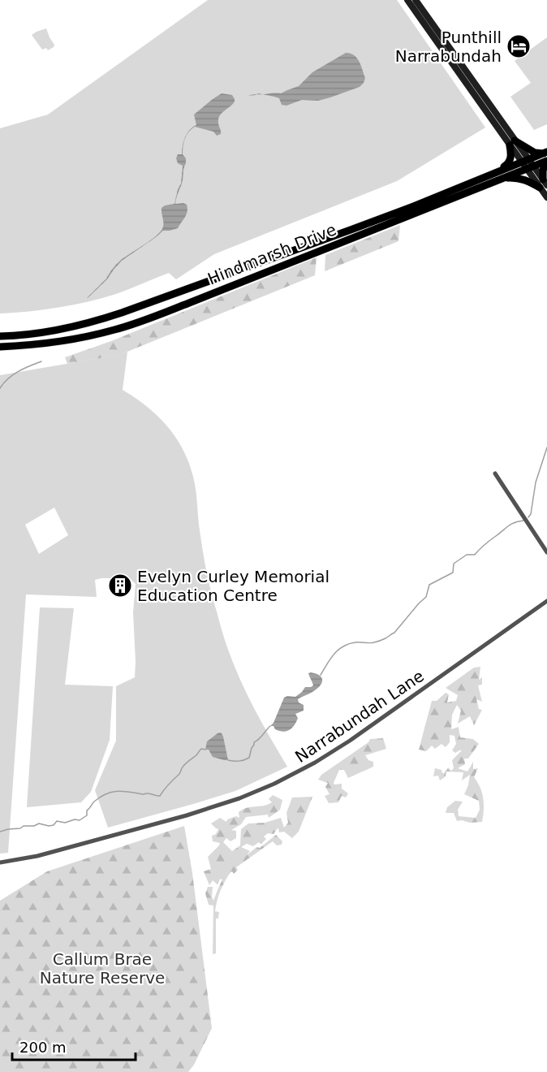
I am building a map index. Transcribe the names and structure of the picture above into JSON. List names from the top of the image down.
{
  "streets": {
    "main road": ["Hindmarsh Drive"],
    "street": ["Narrabundah Lane"]
  },
  "parks": ["Callum Brae Nature Reserve"],
  "places": {
    "hotel": ["Punthill Narrabundah"],
    "building": ["Evelyn Curley Memorial Education Centre"]
  },
  "scale_bar": "200 m"
}
